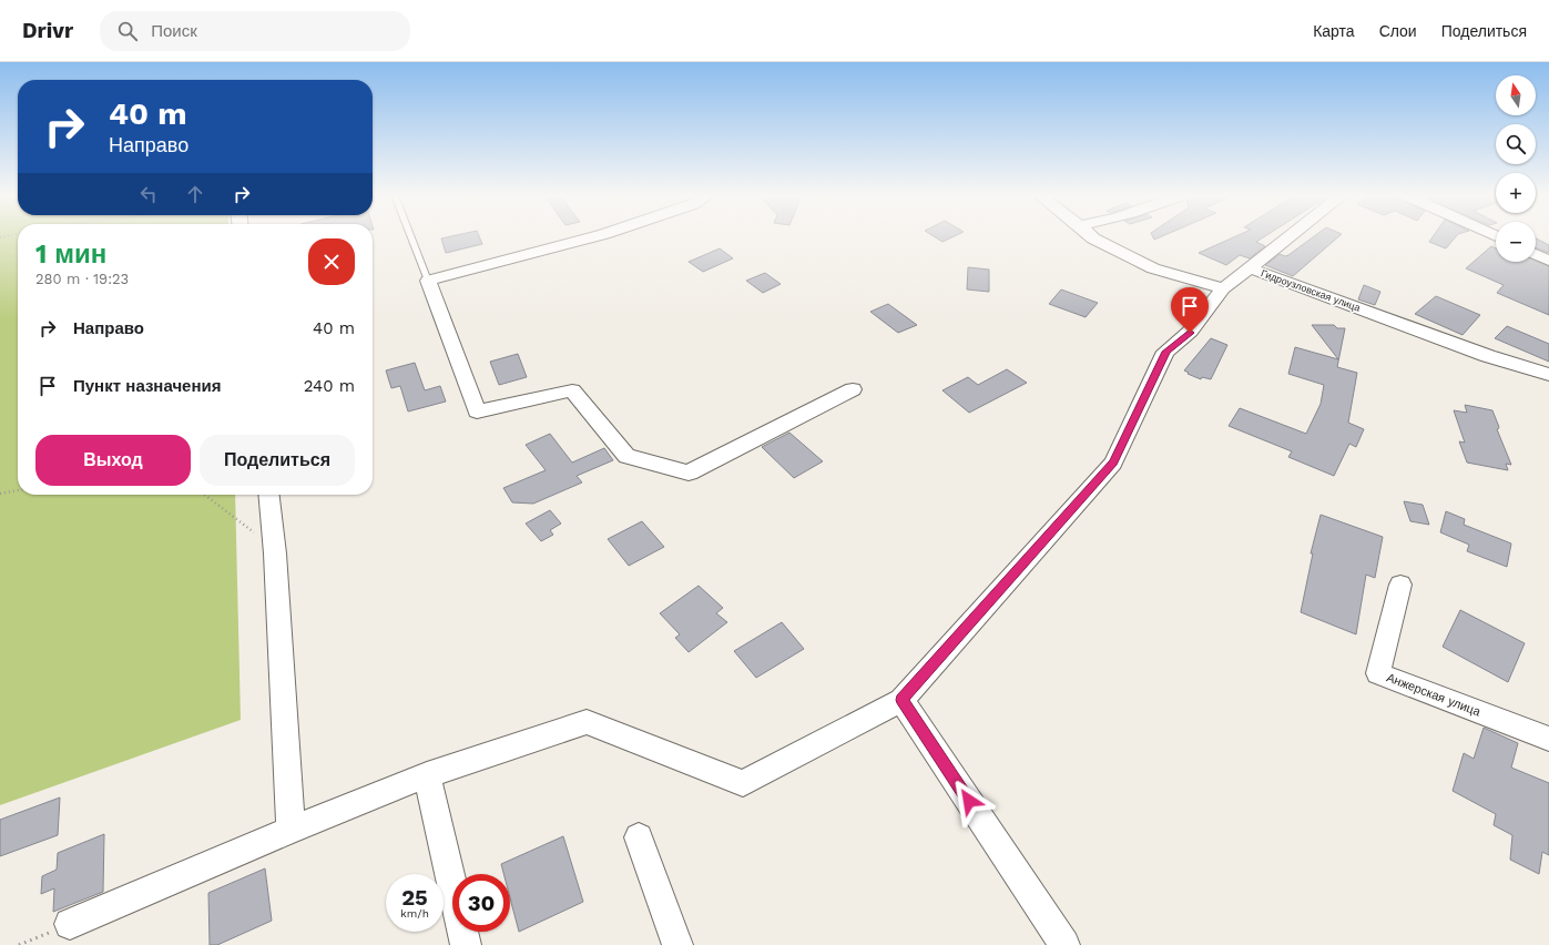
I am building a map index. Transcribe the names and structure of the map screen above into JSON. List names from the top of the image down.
{
  "streets": {
    "street": ["Гидроузловская улица", "Анжерская улица"]
  },
  "north": "top",
  "page": {
    "header": "Drivr",
    "search": "Поиск",
    "nav": ["Карта", "Слои", "Поделиться"],
    "map_buttons": ["+", "−"],
    "turn": ["40 m", "Направо"],
    "heading": ["1 мин", "280 m · 19:23"],
    "list": [
      {
        "name": "Направо",
        "value": "40 m"
      },
      {
        "name": "Пункт назначения",
        "value": "240 m"
      }
    ],
    "buttons": ["Выход", "Поделиться"],
    "speed": "25 km/h",
    "limit": "30"
  }
}
